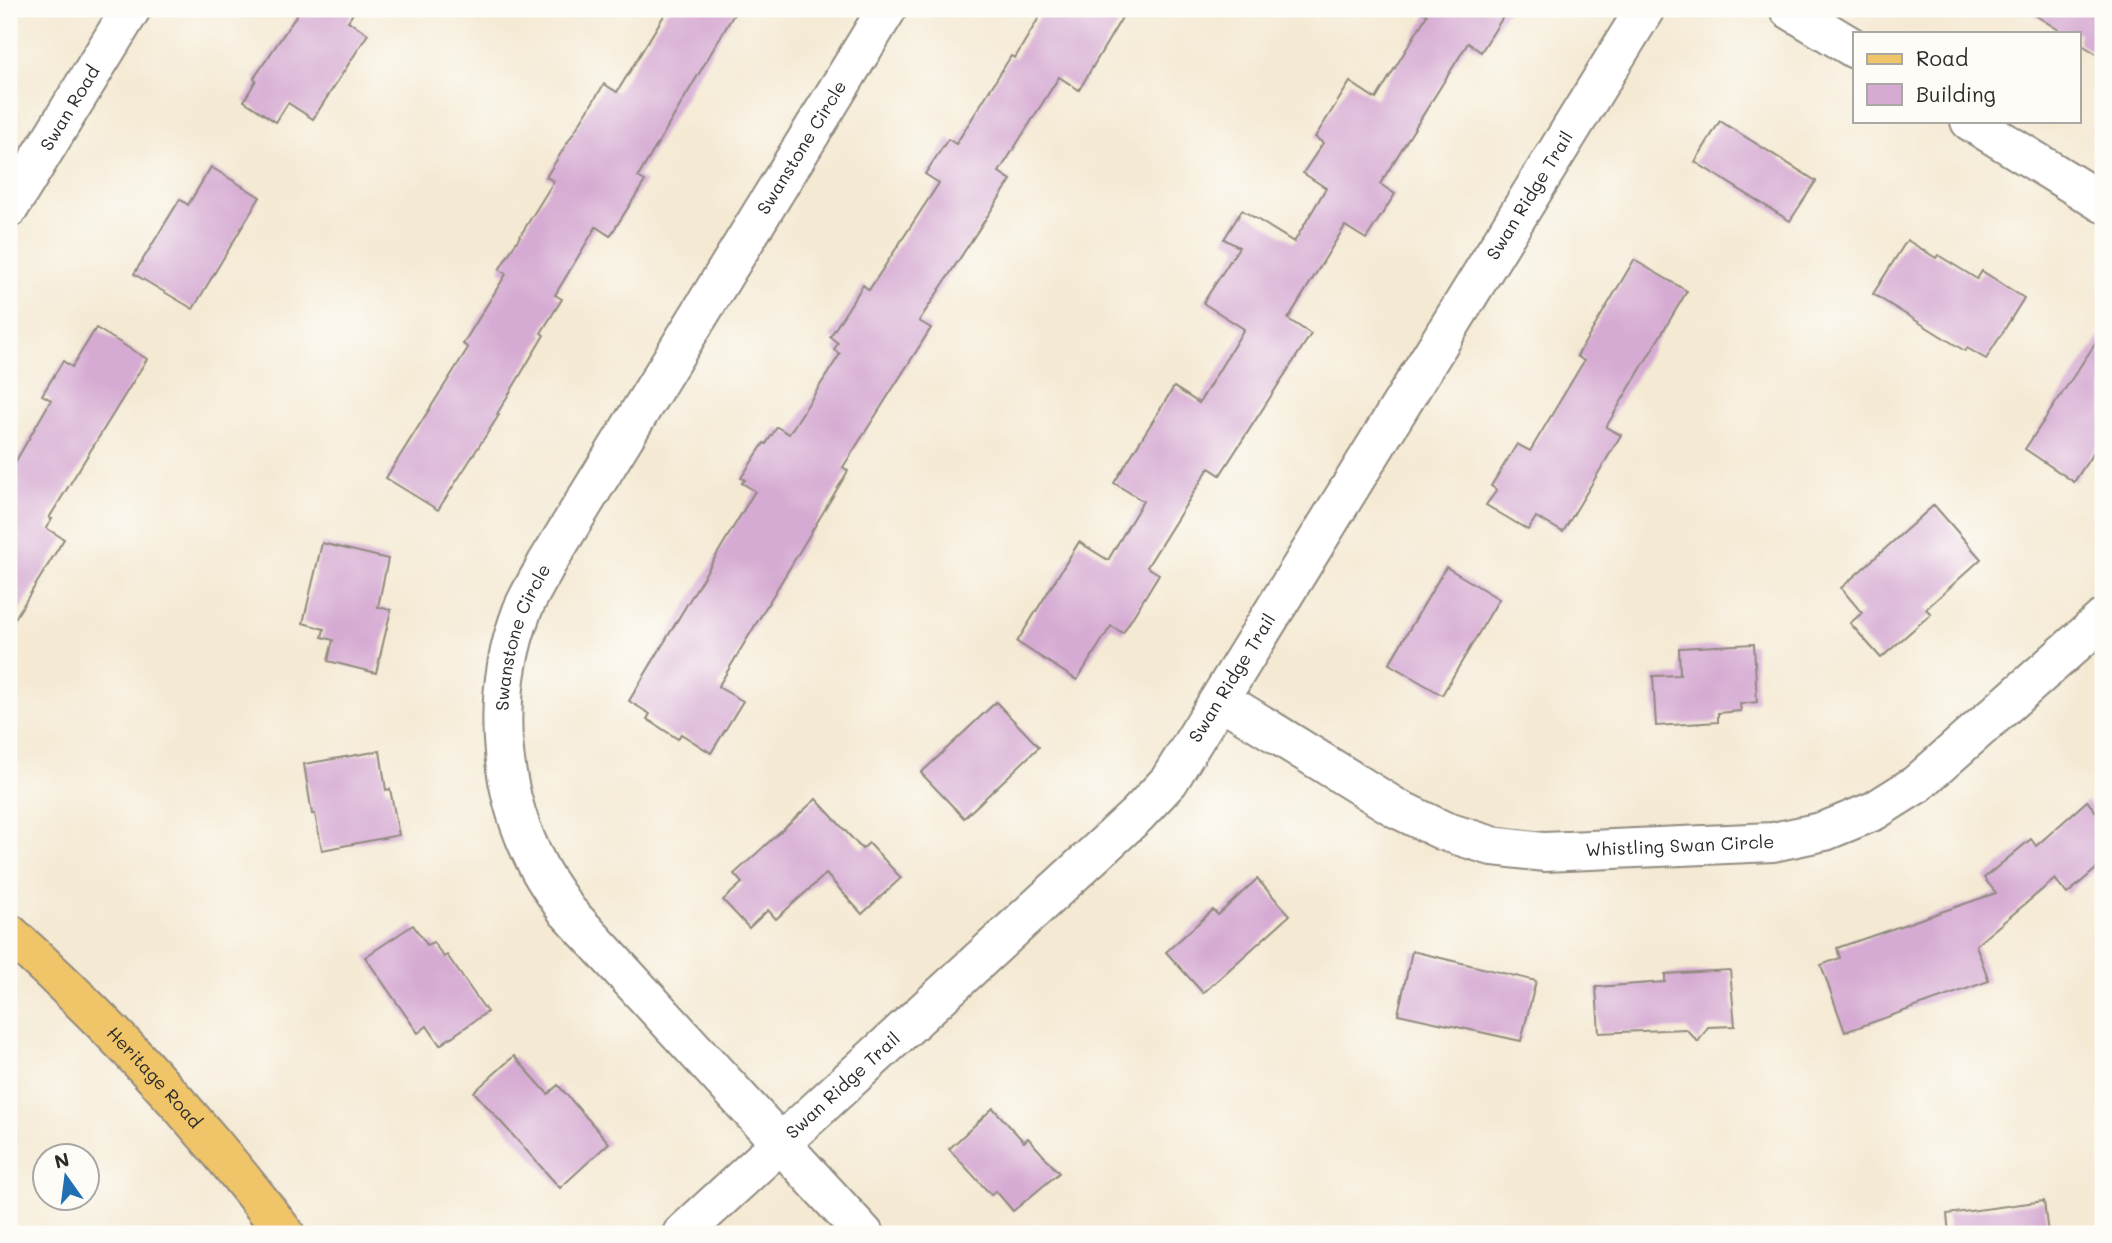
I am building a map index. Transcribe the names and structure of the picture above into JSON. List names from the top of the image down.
{
  "streets": {
    "main road": ["Heritage Road"],
    "street": [
      "Swan Road",
      "Swanstone Circle",
      "Swan Ridge Trail",
      "Whistling Swan Circle"
    ]
  },
  "crossings": [
    ["Swanstone Circle", "Swan Ridge Trail"],
    ["Swan Ridge Trail", "Whistling Swan Circle"]
  ],
  "legend": ["Road", "Building"],
  "north": "top"
}
